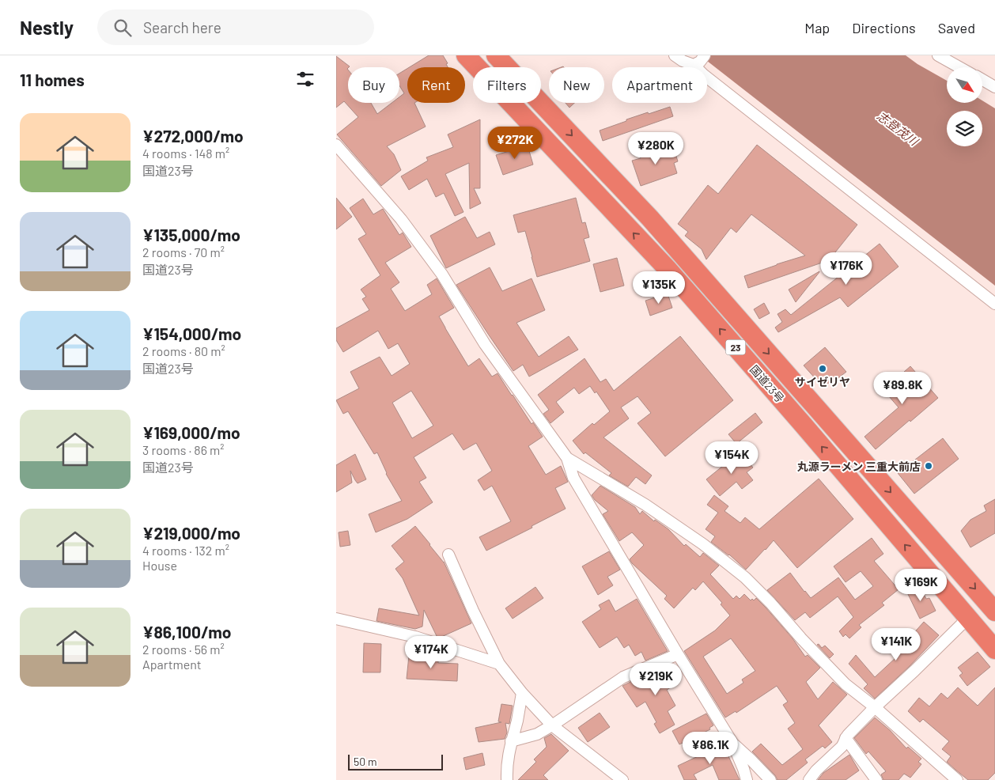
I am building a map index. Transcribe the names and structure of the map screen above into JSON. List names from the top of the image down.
{
  "streets": {
    "highway": ["23", "国道23号"]
  },
  "water": ["志登茂川"],
  "places": ["サイゼリヤ", "丸源ラーメン 三重大前店"],
  "scale_bar": "50 m",
  "north": "bottom right",
  "page": {
    "header": "Nestly",
    "search": "Search here",
    "nav": ["Map", "Directions", "Saved"],
    "heading": "11 homes",
    "chip": [
      "Buy",
      "Rent",
      "Filters",
      "New",
      "Apartment"
    ],
    "list": [
      {
        "name": "¥272,000/mo",
        "note": "4 rooms · 148 m² · 国道23号"
      },
      {
        "name": "¥135,000/mo",
        "note": "2 rooms · 70 m² · 国道23号"
      },
      {
        "name": "¥154,000/mo",
        "note": "2 rooms · 80 m² · 国道23号"
      },
      {
        "name": "¥169,000/mo",
        "note": "3 rooms · 86 m² · 国道23号"
      },
      {
        "name": "¥219,000/mo",
        "note": "4 rooms · 132 m² · House"
      },
      {
        "name": "¥86,100/mo",
        "note": "2 rooms · 56 m² · Apartment"
      }
    ],
    "price": [
      "¥272K",
      "¥280K",
      "¥176K",
      "¥135K",
      "¥89.8K",
      "¥154K",
      "¥169K",
      "¥141K",
      "¥174K",
      "¥219K",
      "¥86.1K"
    ],
    "scale": "50 m"
  }
}
